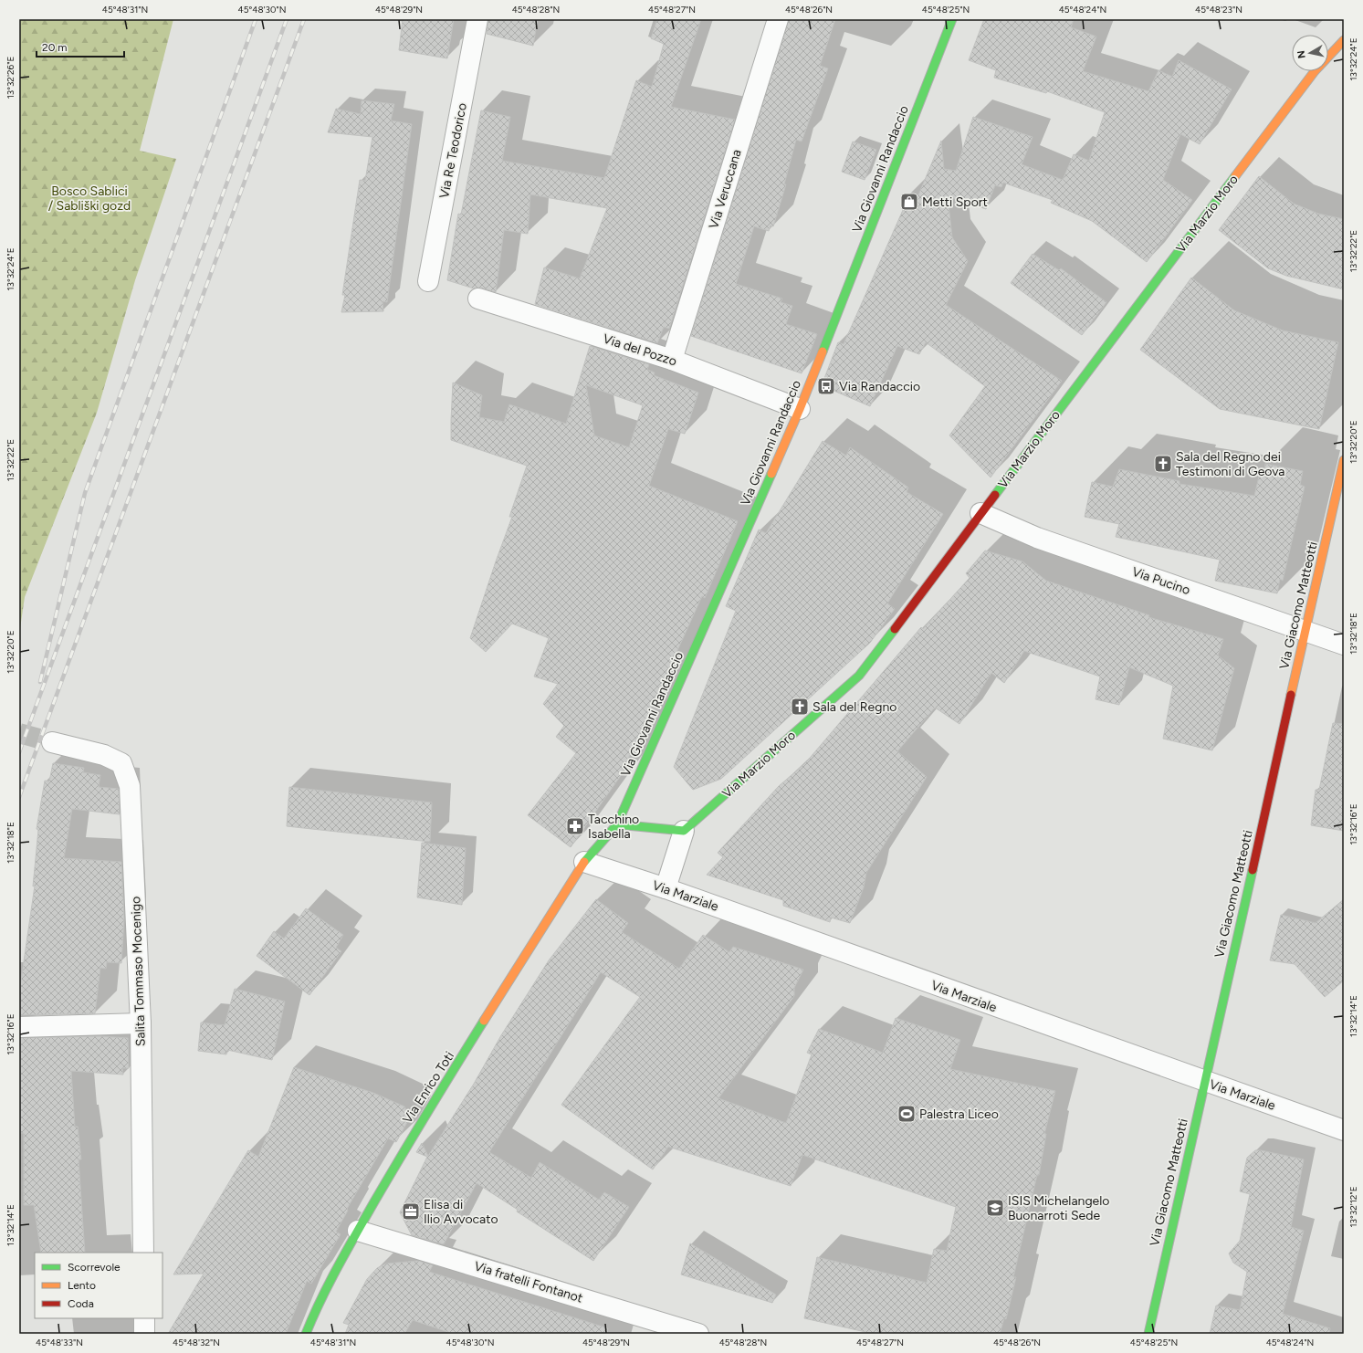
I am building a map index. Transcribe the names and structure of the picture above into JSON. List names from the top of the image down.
{
  "streets": {
    "street": [
      "Via Re Teodorico",
      "Via Giovanni Randaccio",
      "Via Veruccana",
      "Via Marzio Moro",
      "Via del Pozzo",
      "Via Pucino",
      "Via Giacomo Matteotti",
      "Via Marziale",
      "Salita Tommaso Mocenigo",
      "Via Enrico Toti",
      "Via fratelli Fontanot"
    ]
  },
  "crossings": [
    ["Via Giovanni Randaccio", "Via del Pozzo"],
    ["Via Giovanni Randaccio", "Via Marziale"],
    ["Via Giovanni Randaccio", "Via Enrico Toti"],
    ["Via Veruccana", "Via del Pozzo"],
    ["Via Marzio Moro", "Via Pucino"],
    ["Via Pucino", "Via Giacomo Matteotti"],
    ["Via Giacomo Matteotti", "Via Marziale"],
    ["Via Marziale", "Via Enrico Toti"],
    ["Via Enrico Toti", "Via fratelli Fontanot"]
  ],
  "parks": ["Bosco Sablici / Sabliški gozd"],
  "places": {
    "shop": ["Metti Sport"],
    "bus stop": ["Via Randaccio"],
    "church": ["Sala del Regno dei Testimoni di Geova", "Sala del Regno"],
    "pharmacy": ["Tacchino Isabella"],
    "sports": ["Palestra Liceo"],
    "school or university": ["ISIS Michelangelo Buonarroti Sede"],
    "office": ["Elisa di Ilio Avvocato"]
  },
  "legend": ["Scorrevole", "Lento", "Coda"],
  "scale_bar": "20 m",
  "north": "left",
  "coordinates": [
    "45°48'31\"N",
    "45°48'30\"N",
    "45°48'29\"N",
    "45°48'28\"N",
    "45°48'27\"N",
    "45°48'26\"N",
    "45°48'25\"N",
    "45°48'24\"N",
    "45°48'23\"N",
    "13°32'24\"E",
    "13°32'26\"E",
    "13°32'22\"E",
    "13°32'20\"E",
    "13°32'18\"E",
    "13°32'16\"E",
    "13°32'14\"E",
    "13°32'12\"E",
    "45°48'33\"N",
    "45°48'32\"N"
  ]
}
